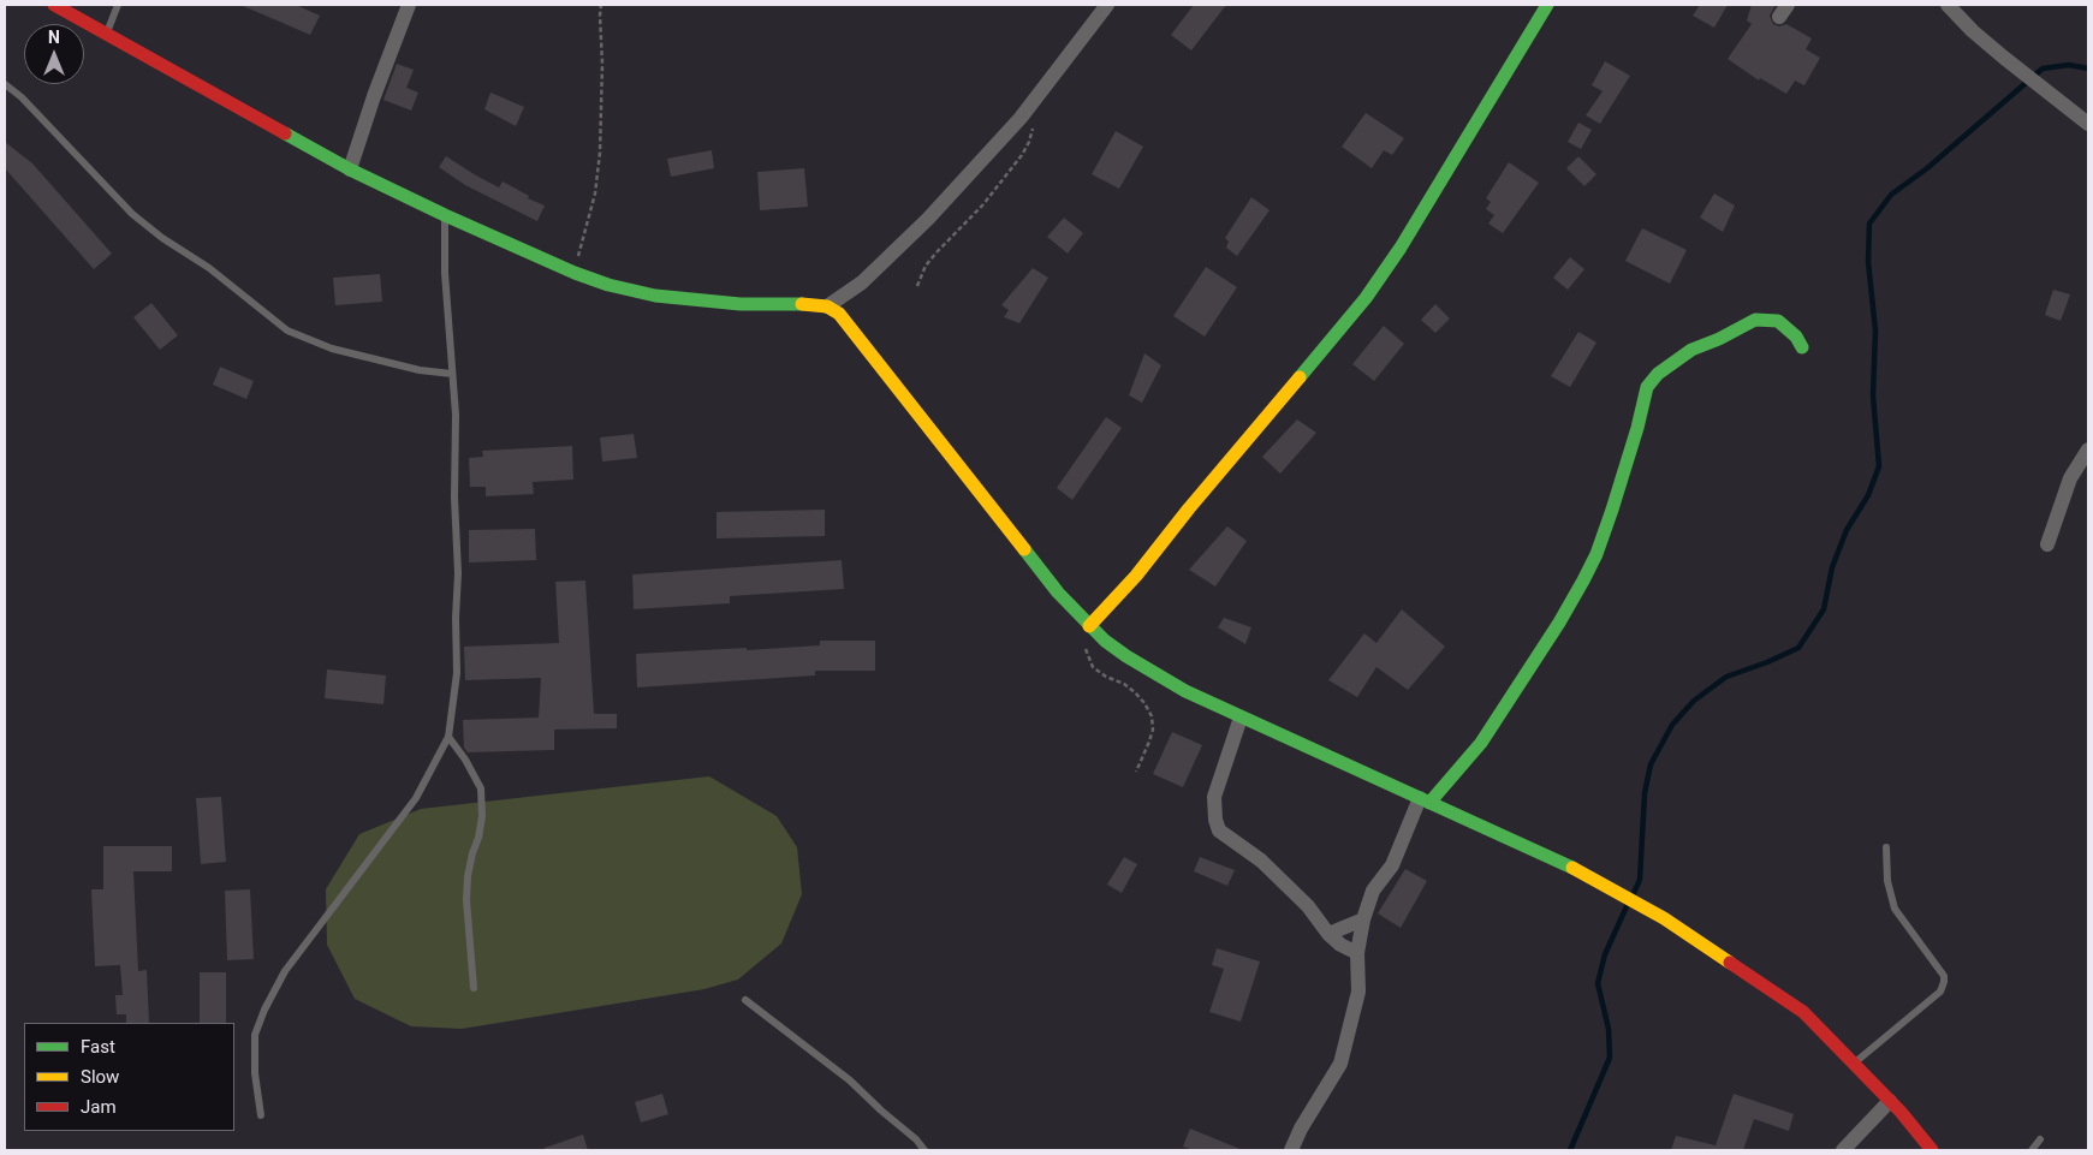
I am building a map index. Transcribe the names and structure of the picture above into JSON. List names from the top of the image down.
{
  "legend": ["Fast", "Slow", "Jam"],
  "north": "top"
}
